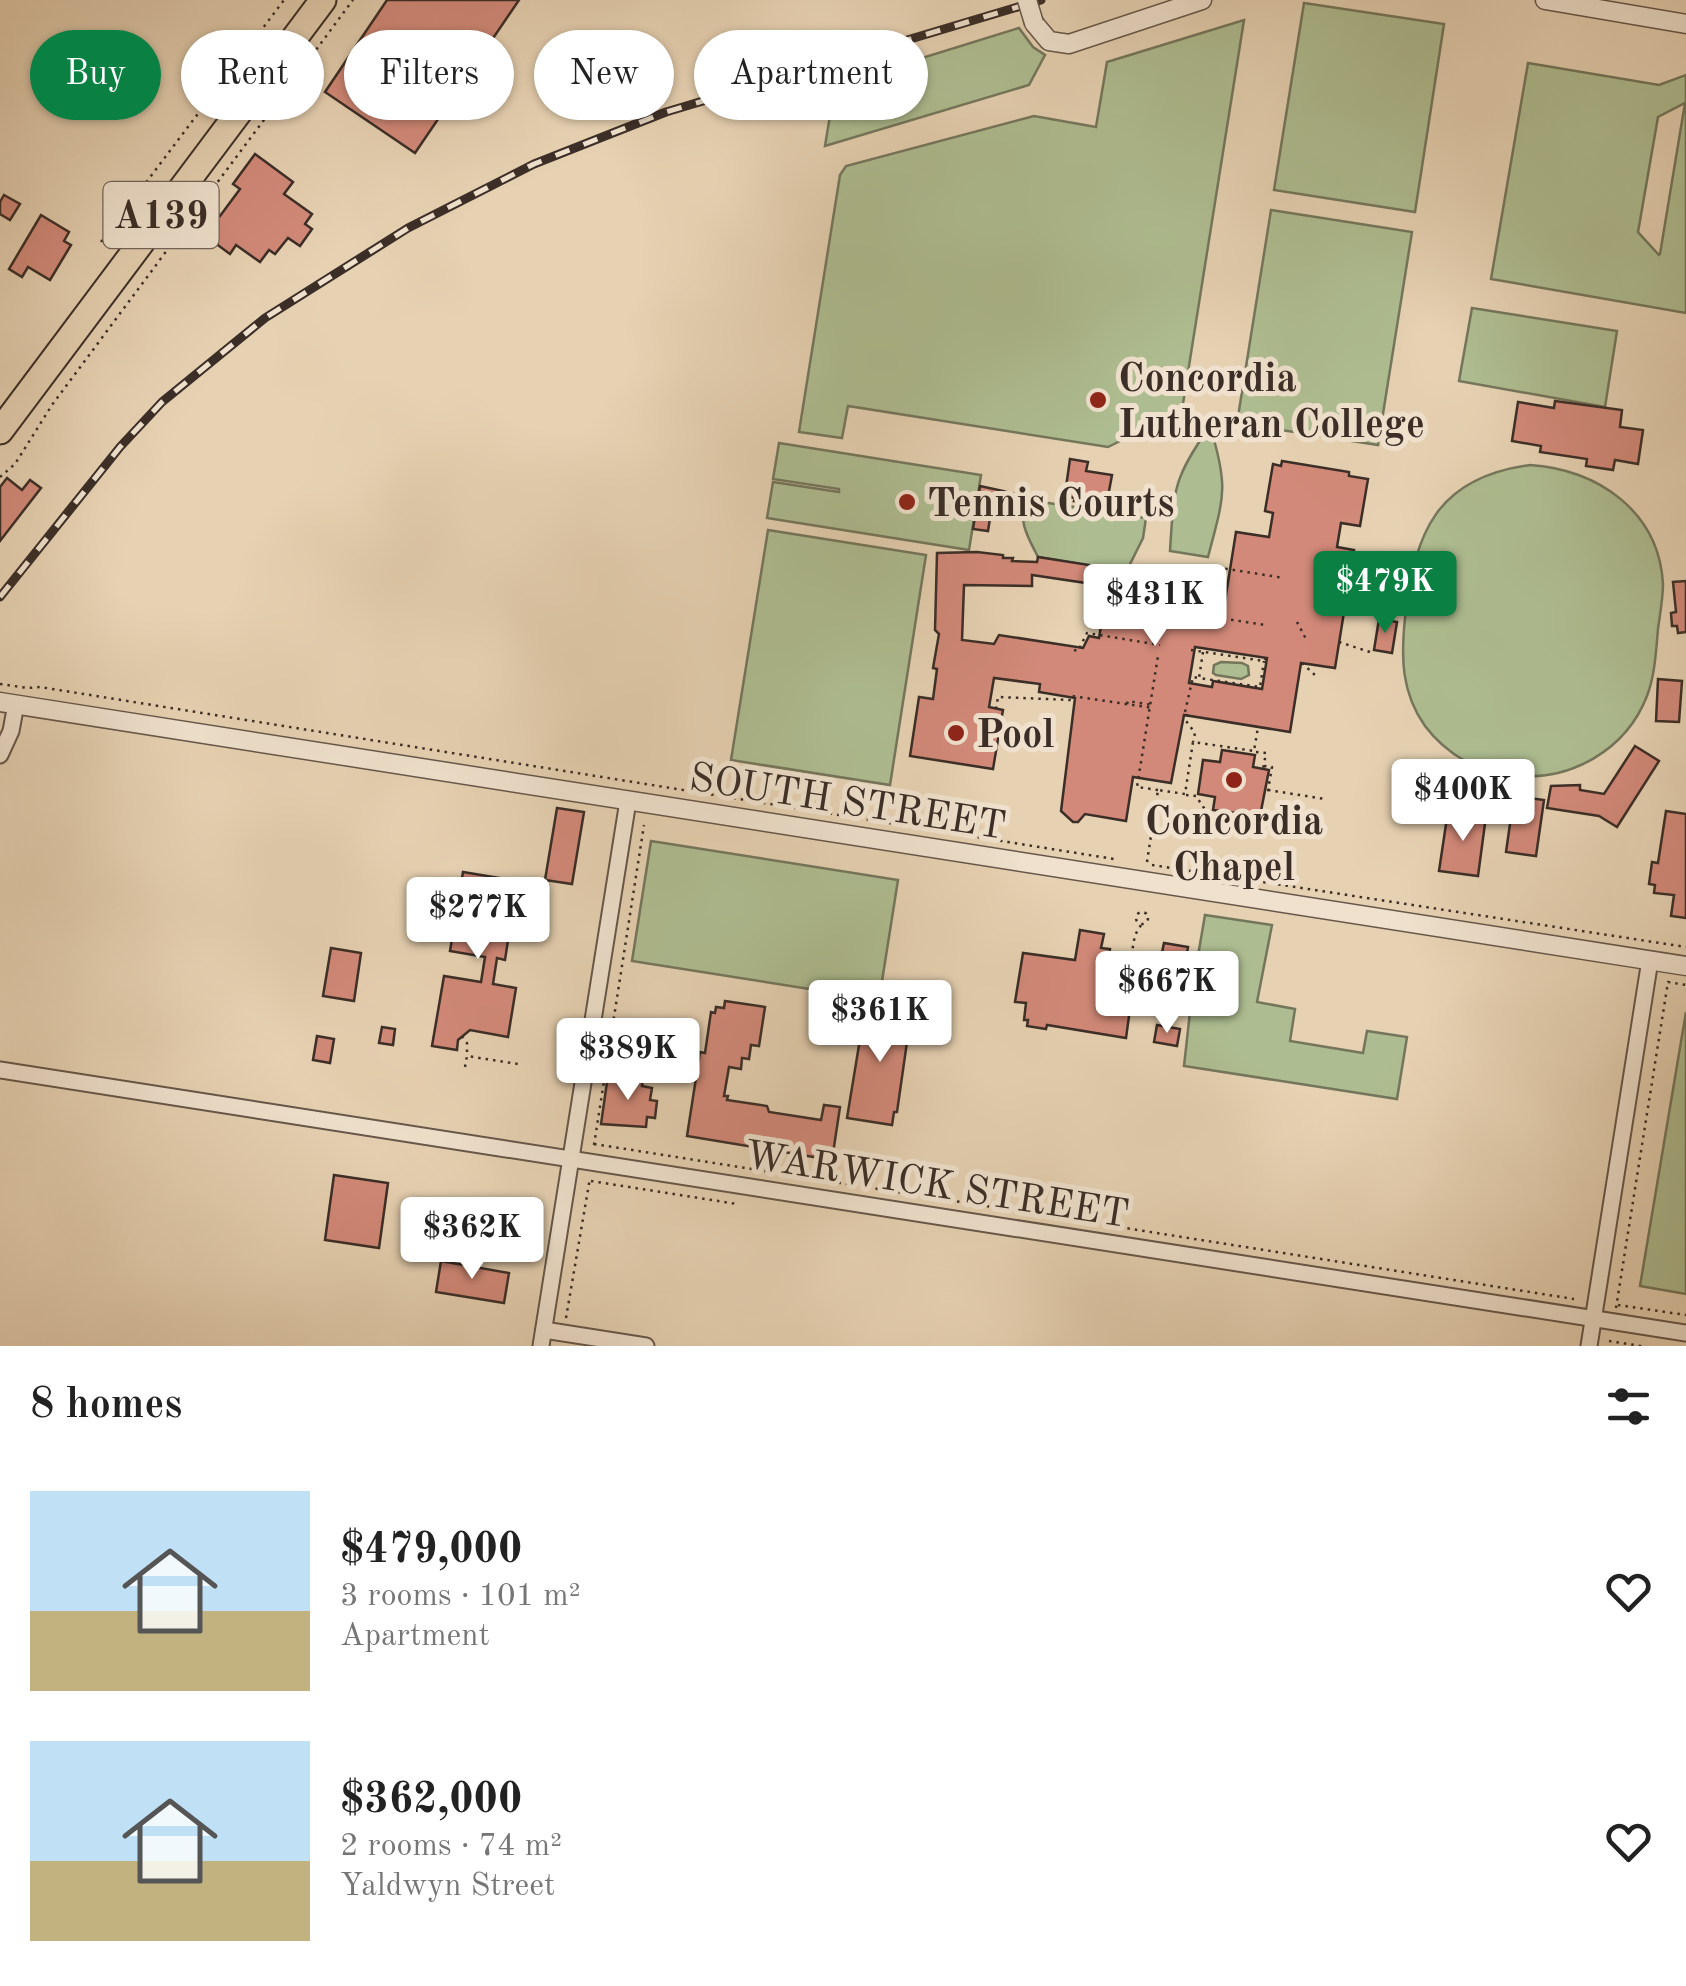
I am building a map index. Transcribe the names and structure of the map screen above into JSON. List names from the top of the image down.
{
  "streets": {
    "highway": ["A139"],
    "street": ["SOUTH STREET", "WARWICK STREET"]
  },
  "places": [
    "Concordia Lutheran College",
    "Tennis Courts",
    "Pool",
    "Concordia Chapel"
  ],
  "page": {
    "chip": [
      "Buy",
      "Rent",
      "Filters",
      "New",
      "Apartment"
    ],
    "price": [
      "$479K",
      "$431K",
      "$400K",
      "$277K",
      "$667K",
      "$361K",
      "$389K",
      "$362K"
    ],
    "heading": "8 homes",
    "list": [
      {
        "name": "$479,000",
        "note": "3 rooms · 101 m² · Apartment"
      },
      {
        "name": "$362,000",
        "note": "2 rooms · 74 m² · Yaldwyn Street"
      }
    ]
  }
}
